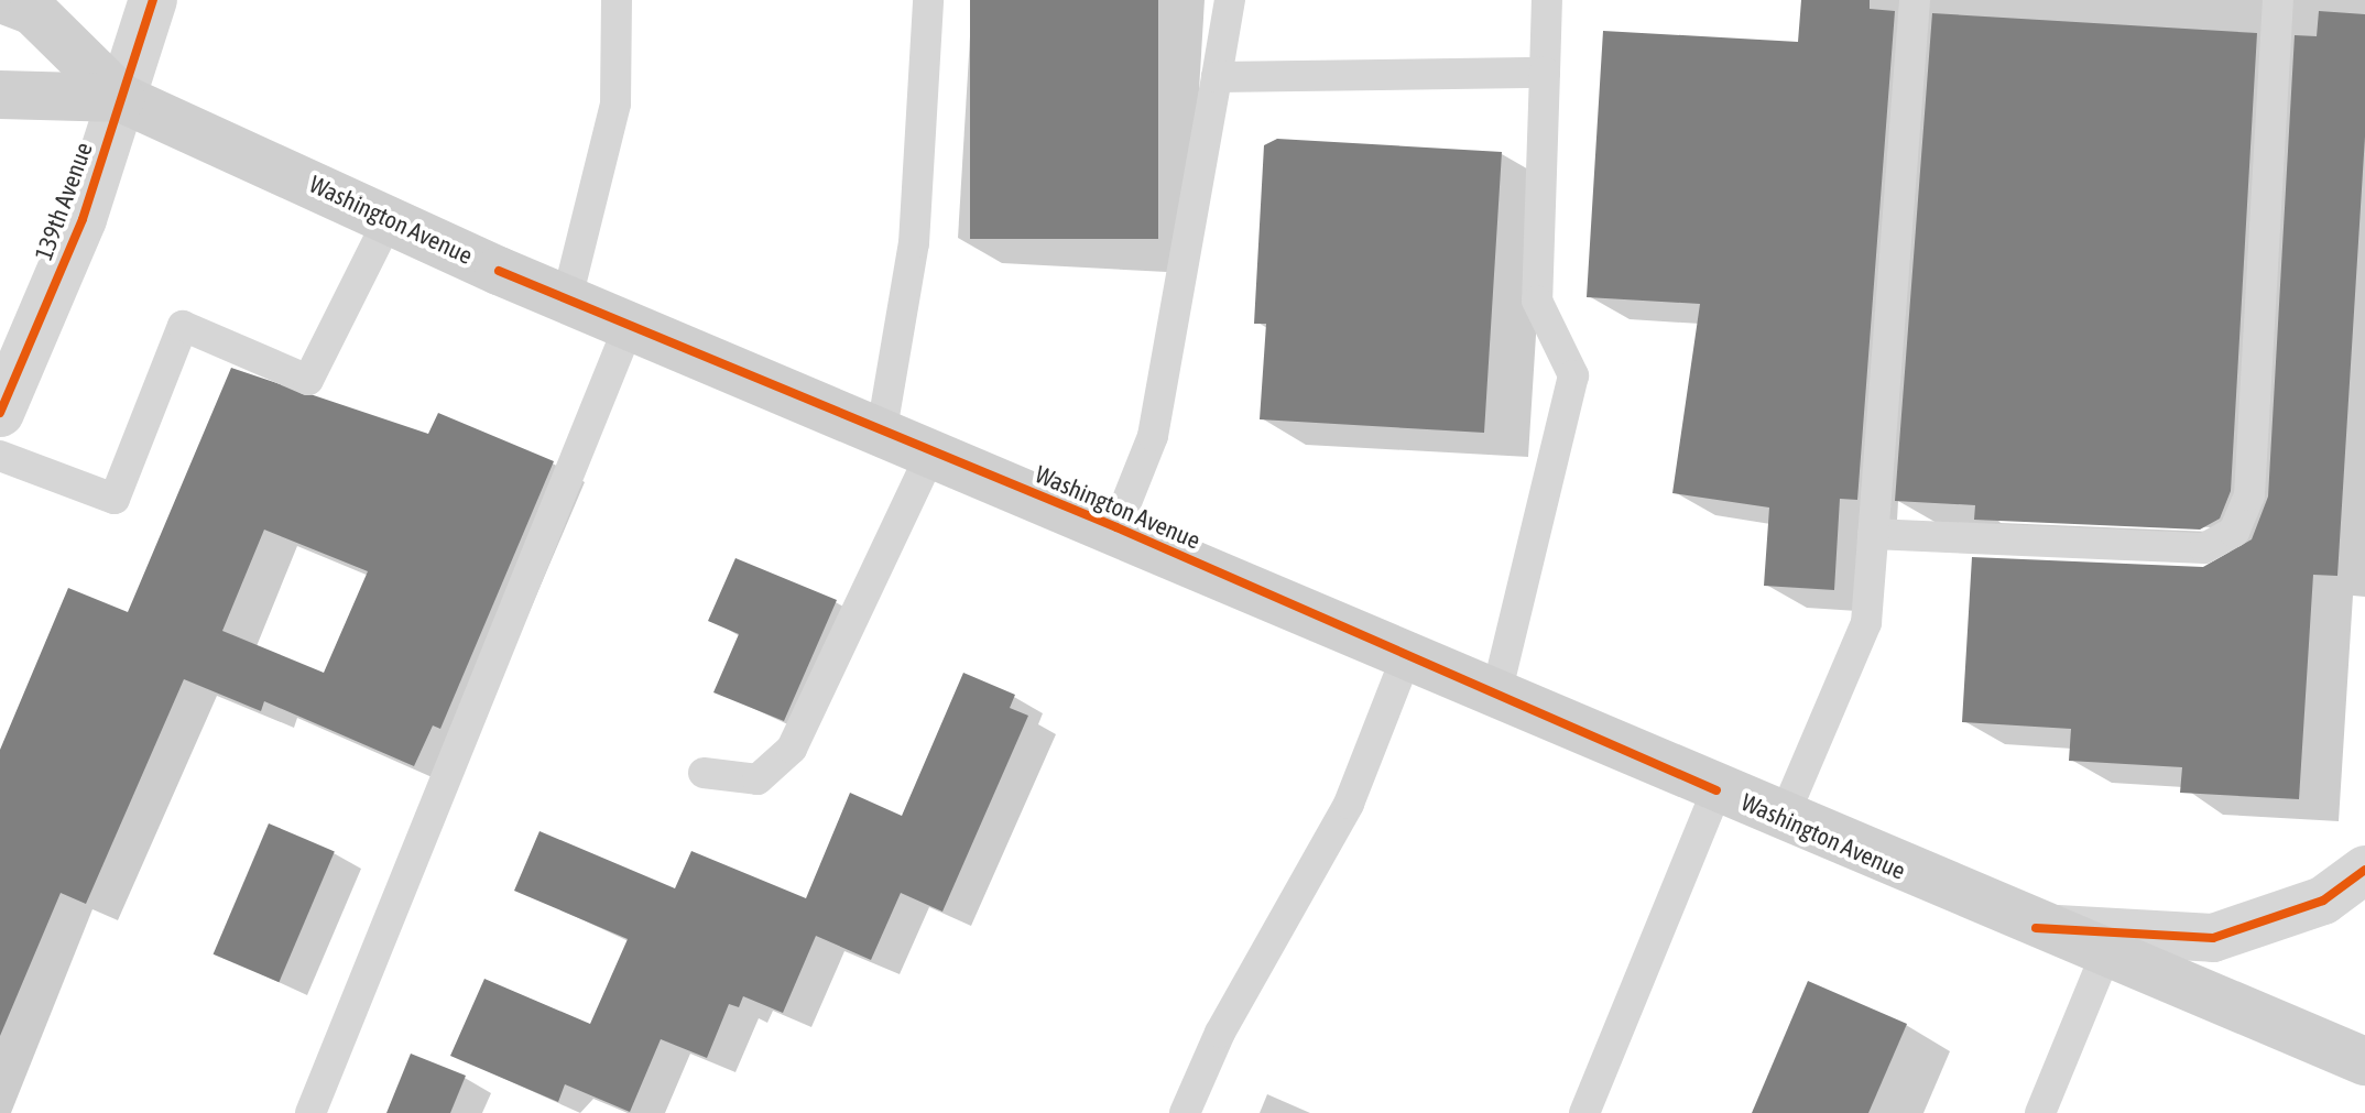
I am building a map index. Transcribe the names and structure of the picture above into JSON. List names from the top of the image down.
{
  "streets": {
    "main road": ["Washington Avenue"],
    "street": ["139th Avenue"]
  },
  "crossings": [
    ["139th Avenue", "Washington Avenue"]
  ]
}
